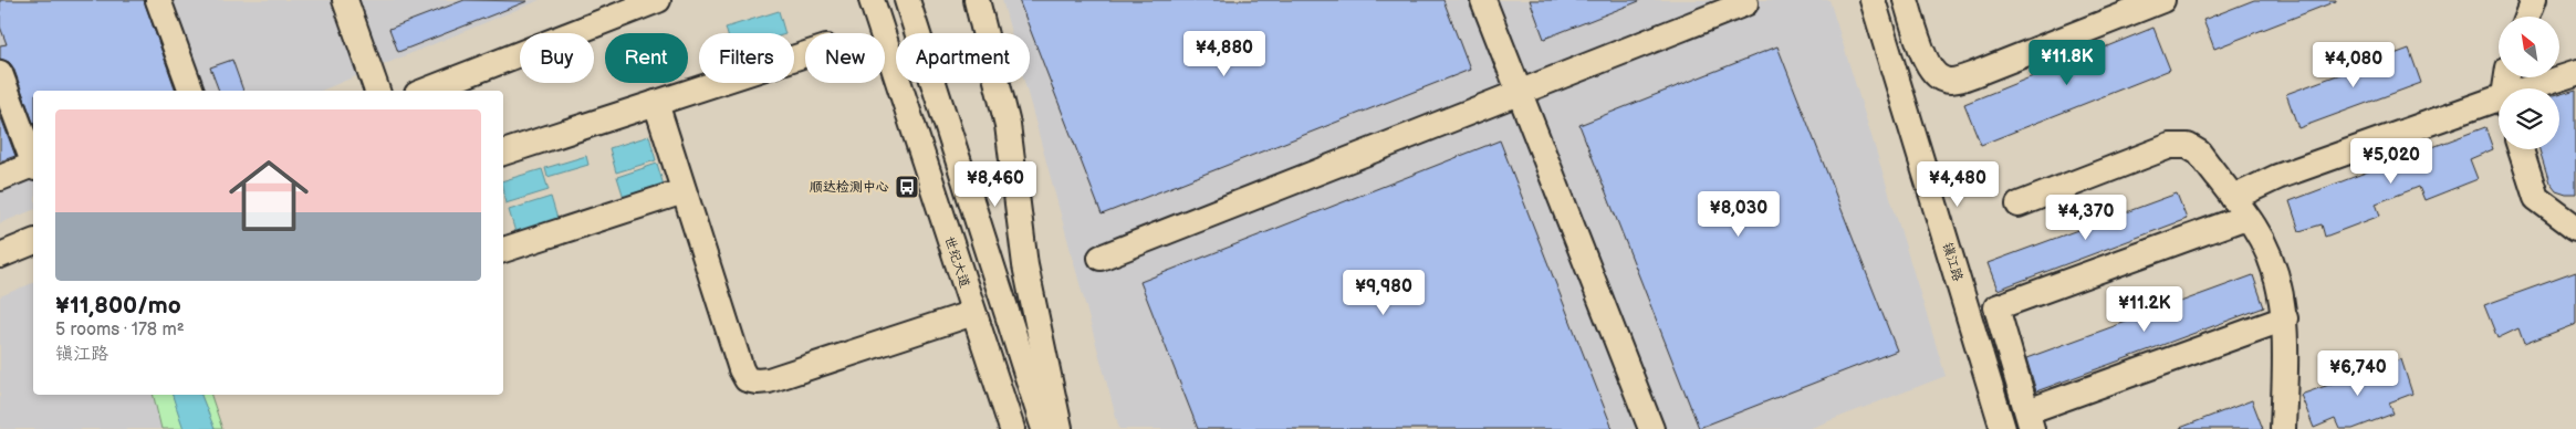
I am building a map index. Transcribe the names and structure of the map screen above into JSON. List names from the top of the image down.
{
  "streets": {
    "street": ["世纪大道", "镇江路"]
  },
  "places": {
    "bus stop": ["顺达检测中心"]
  },
  "north": "top left",
  "page": {
    "price": [
      "¥4,880",
      "¥11.8K",
      "¥4,080",
      "¥5,020",
      "¥8,460",
      "¥4,480",
      "¥8,030",
      "¥4,370",
      "¥9,980",
      "¥11.2K",
      "¥6,740"
    ],
    "chip": [
      "Buy",
      "Rent",
      "Filters",
      "New",
      "Apartment"
    ],
    "list": [
      {
        "name": "¥11,800/mo",
        "note": "5 rooms · 178 m² · 镇江路"
      }
    ]
  }
}
